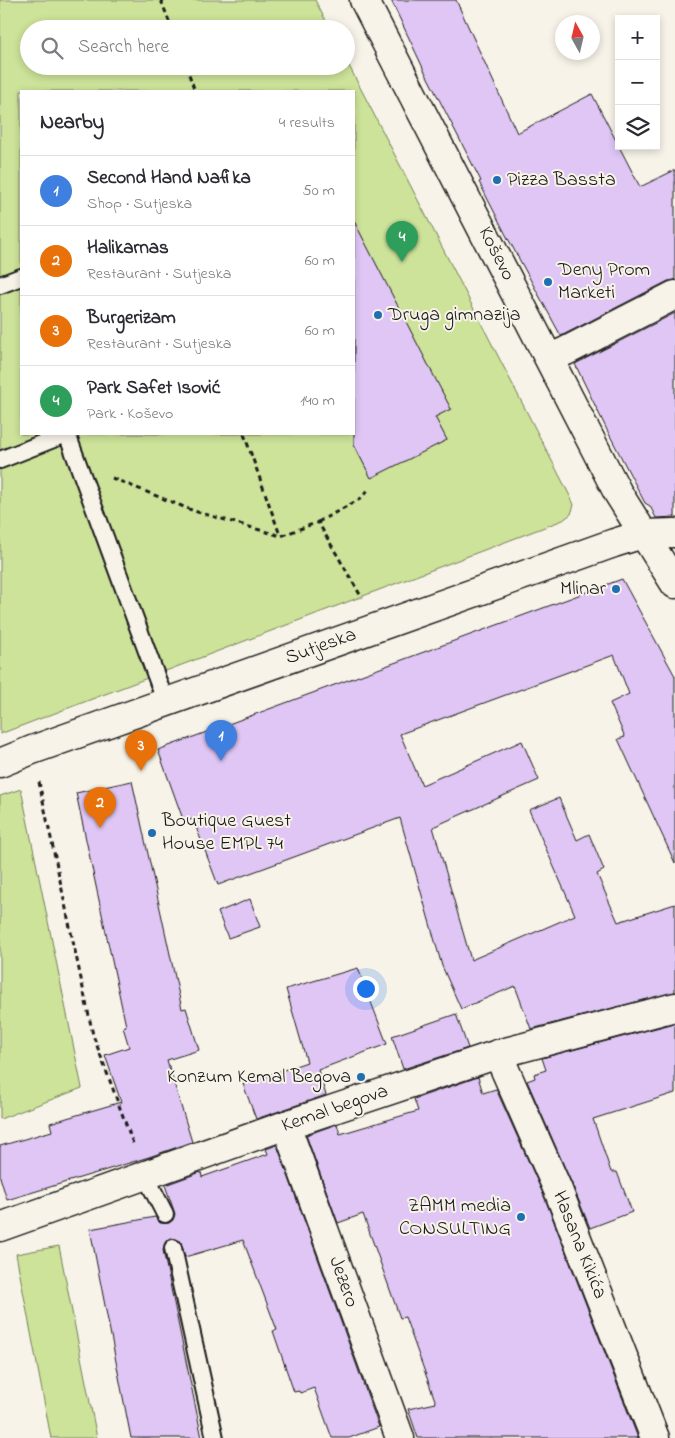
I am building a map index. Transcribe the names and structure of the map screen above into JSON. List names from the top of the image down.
{
  "streets": {
    "street": [
      "Koševo",
      "Sutjeska",
      "Kemal begova",
      "Hasana Kikića",
      "Jezero"
    ]
  },
  "crossings": [
    ["Koševo", "Sutjeska"],
    ["Kemal begova", "Hasana Kikića"],
    ["Kemal begova", "Jezero"]
  ],
  "places": [
    "Pizza Bassta",
    "Deny Prom Marketi",
    "Druga gimnazija",
    "Mlinar",
    "Boutique Guest House EMPL 74",
    "Konzum Kemal Begova",
    "ZAMM media CONSULTING"
  ],
  "north": "top",
  "page": {
    "map_buttons": ["+", "−"],
    "search": "Search here",
    "heading": ["Nearby", "4 results"],
    "list": [
      {
        "mark": "1",
        "name": "Second Hand Nafika",
        "note": "Shop · Sutjeska",
        "value": "50 m"
      },
      {
        "mark": "2",
        "name": "Halikarnas",
        "note": "Restaurant · Sutjeska",
        "value": "60 m"
      },
      {
        "mark": "3",
        "name": "Burgerizam",
        "note": "Restaurant · Sutjeska",
        "value": "60 m"
      },
      {
        "mark": "4",
        "name": "Park Safet Isović",
        "note": "Park · Koševo",
        "value": "140 m"
      }
    ],
    "pins": [
      "4",
      "1",
      "3",
      "2"
    ]
  }
}
